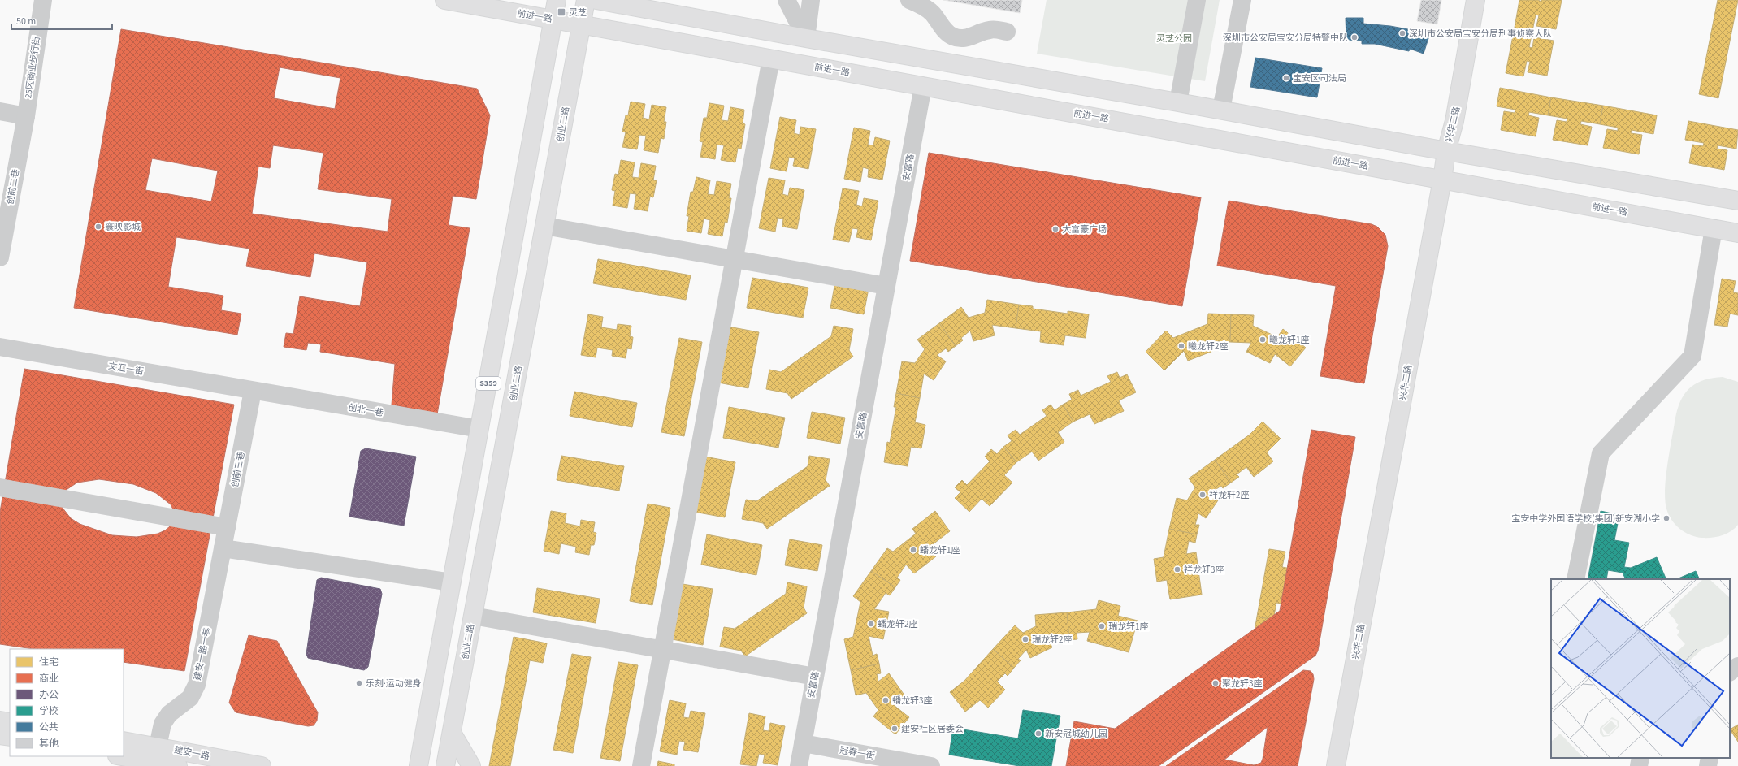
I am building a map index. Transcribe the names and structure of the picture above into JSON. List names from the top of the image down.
{
  "streets": {
    "main road": [
      "前进一路",
      "创业二路",
      "兴华二路",
      "S359",
      "建安一路"
    ],
    "street": [
      "25区商业步行街",
      "安富路",
      "创前二巷",
      "文汇一街",
      "创北一巷",
      "创前三巷",
      "建安一路一巷",
      "冠春一街"
    ]
  },
  "crossings": [
    ["前进一路", "创业二路"],
    ["前进一路", "兴华二路"],
    ["前进一路", "安富路"],
    ["前进一路", "S359"],
    ["25区商业步行街", "创前二巷"],
    ["安富路", "冠春一街"],
    ["文汇一街", "创北一巷"],
    ["文汇一街", "创前三巷"],
    ["S359", "创北一巷"],
    ["创北一巷", "创前三巷"],
    ["创前三巷", "建安一路一巷"],
    ["建安一路一巷", "建安一路"]
  ],
  "parks": ["灵芝公园"],
  "places": {
    "transit": ["灵芝"],
    "other": [
      "深圳市公安局宝安分局刑事侦察大队",
      "深圳市公安局宝安分局特警中队",
      "宝安区司法局",
      "寰映影城",
      "大富豪广场",
      "曦龙轩1座",
      "曦龙轩2座",
      "祥龙轩2座",
      "宝安中学外国语学校(集团)新安湖小学",
      "蟠龙轩1座",
      "祥龙轩3座",
      "蟠龙轩2座",
      "瑞龙轩1座",
      "瑞龙轩2座",
      "乐刻·运动健身",
      "聚龙轩3座",
      "蟠龙轩3座",
      "建安社区居委会",
      "新安冠城幼儿园"
    ]
  },
  "legend": [
    "住宅",
    "商业",
    "办公",
    "学校",
    "公共",
    "其他"
  ],
  "scale_bar": "50 m"
}
